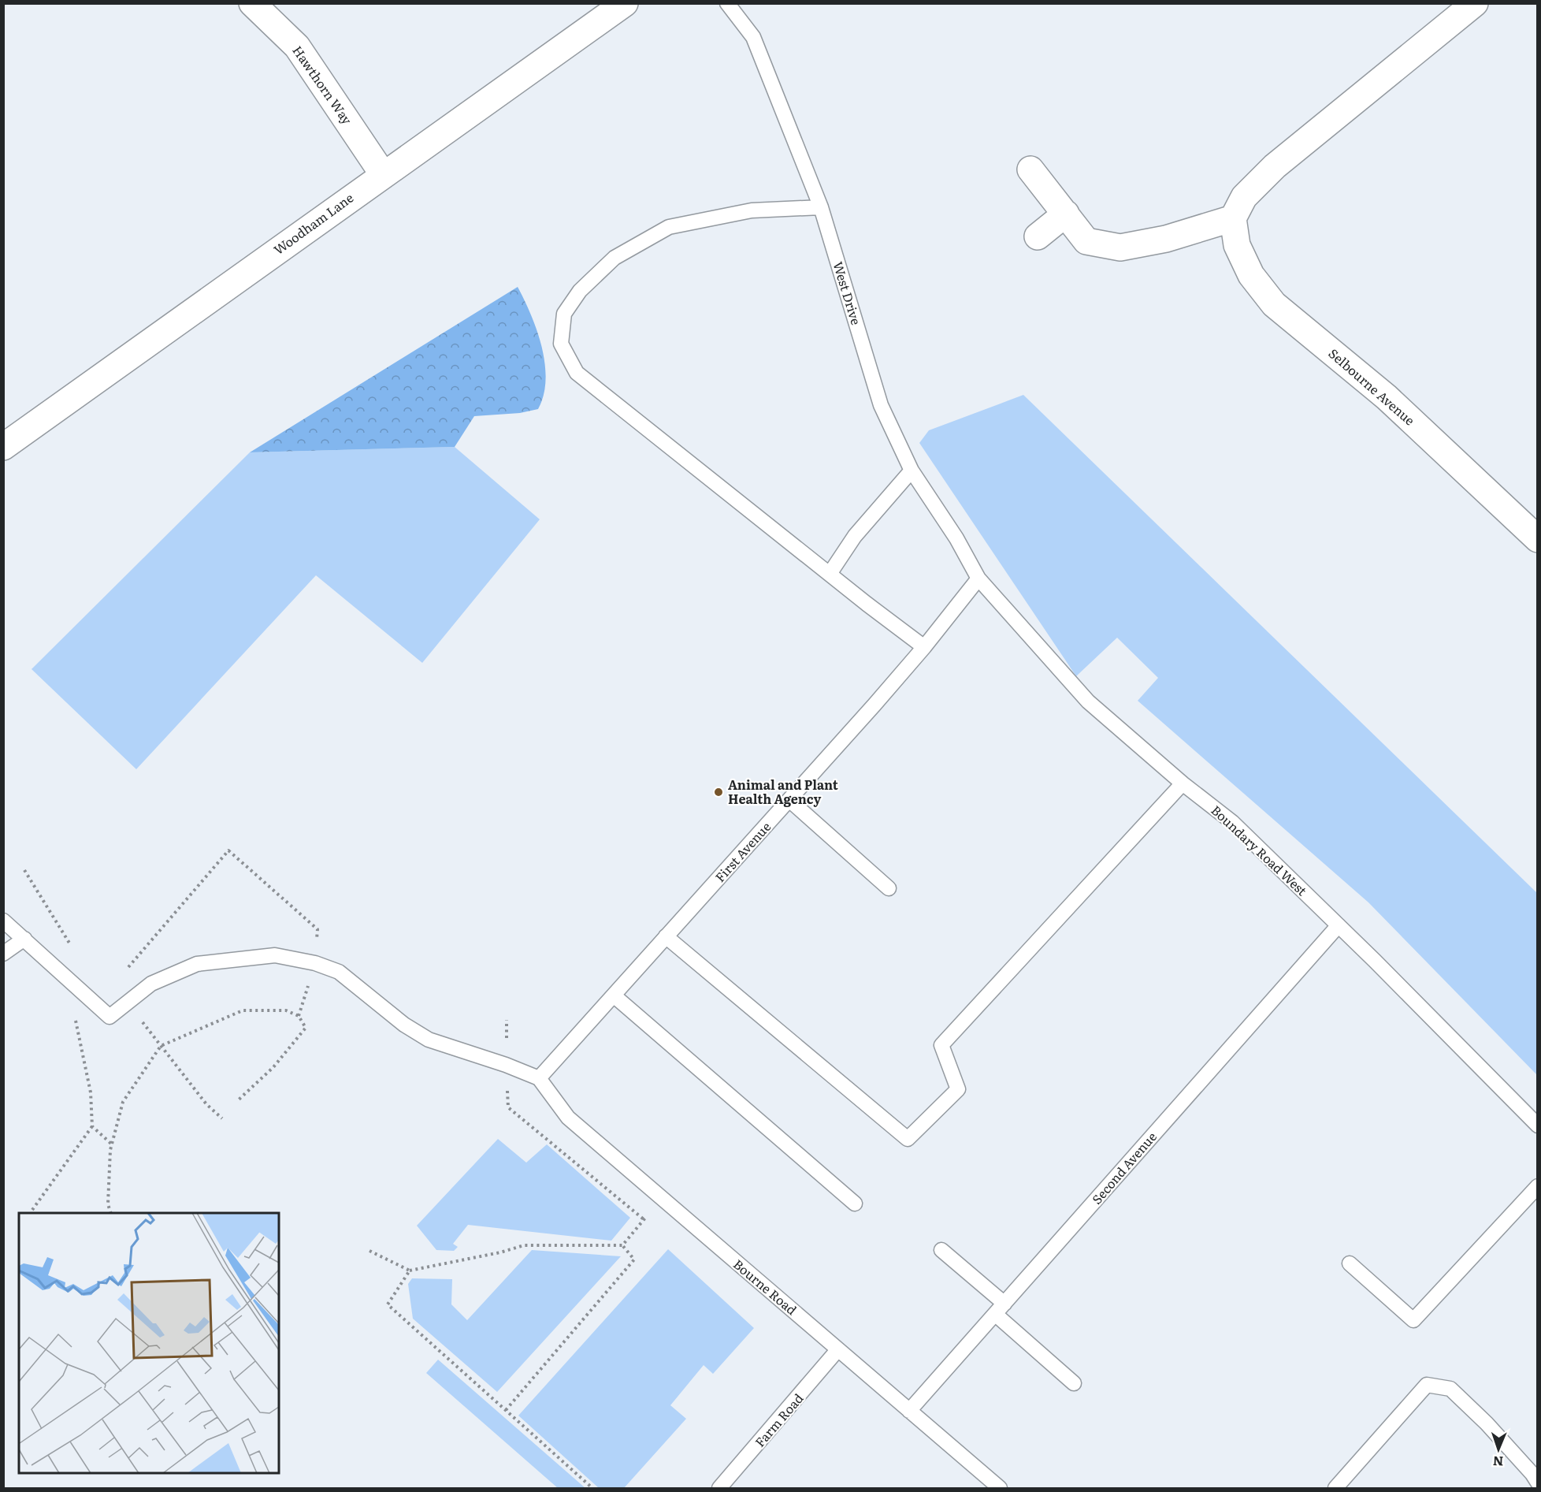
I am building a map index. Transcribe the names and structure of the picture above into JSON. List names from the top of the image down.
{
  "streets": {
    "street": ["Hawthorn Way", "Woodham Lane", "Selbourne Avenue"],
    "lane": [
      "West Drive",
      "Boundary Road West",
      "First Avenue",
      "Second Avenue",
      "Bourne Road",
      "Farm Road"
    ]
  },
  "crossings": [
    ["Hawthorn Way", "Woodham Lane"],
    ["West Drive", "Boundary Road West"],
    ["West Drive", "First Avenue"],
    ["Boundary Road West", "First Avenue"],
    ["Boundary Road West", "Second Avenue"],
    ["First Avenue", "Bourne Road"],
    ["Second Avenue", "Bourne Road"],
    ["Bourne Road", "Farm Road"]
  ],
  "places": ["Animal and Plant Health Agency"],
  "north": "bottom"
}
